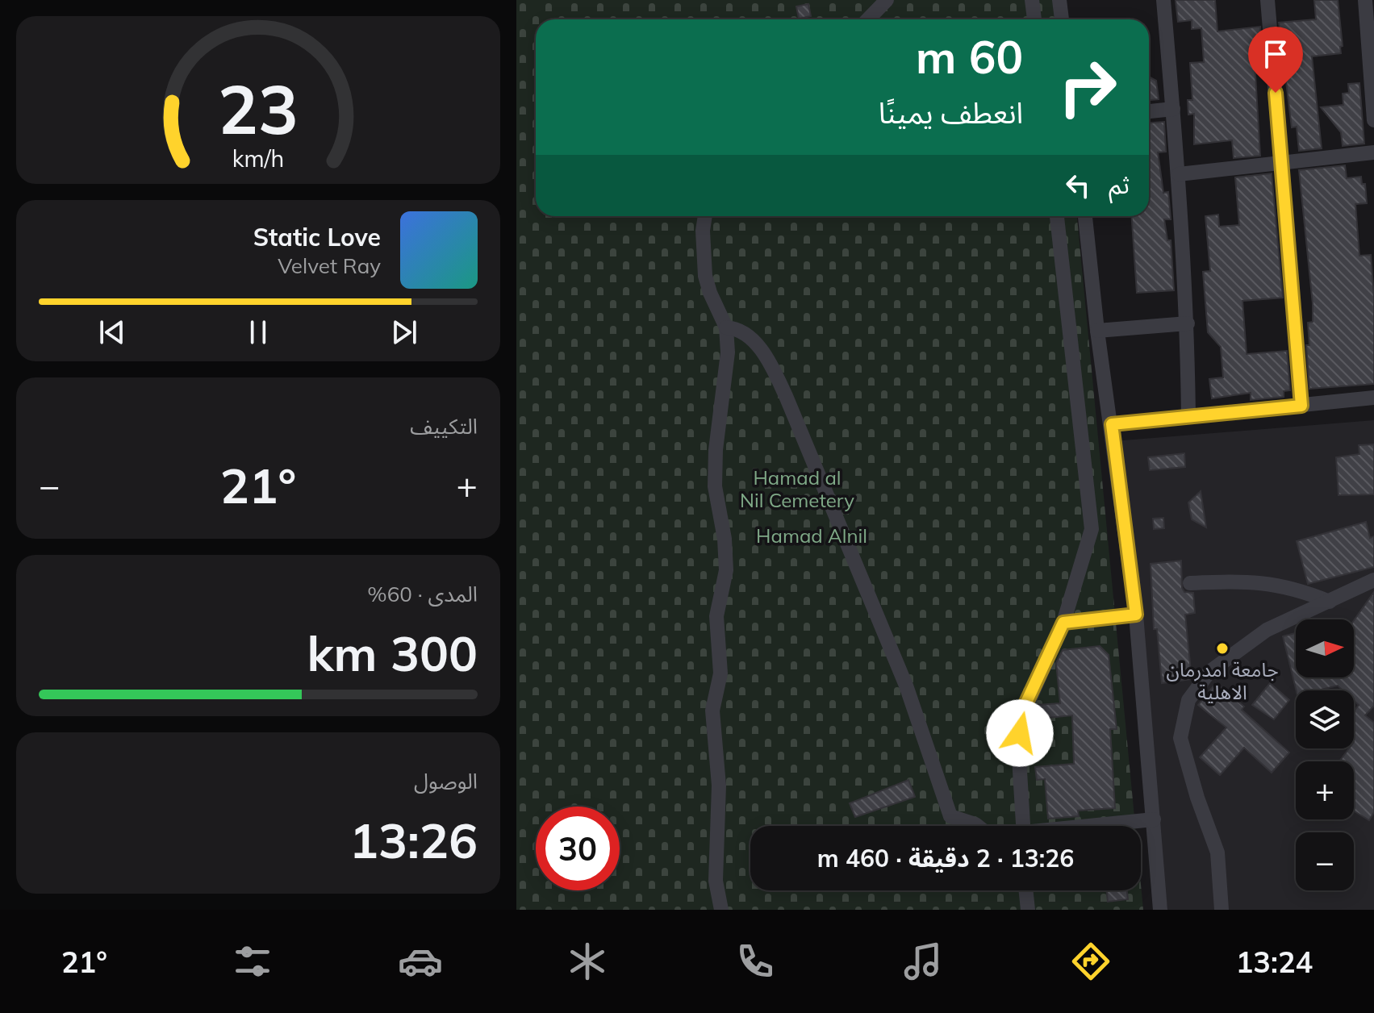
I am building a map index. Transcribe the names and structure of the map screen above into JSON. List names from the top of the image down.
{
  "parks": ["Hamad al Nil Cemetery", "Hamad Alnil"],
  "places": ["جامعة امدرمان الاهلية"],
  "north": "right",
  "page": {
    "turn": ["60 m", "انعطف يمينًا"],
    "then": "ثم",
    "song": ["Static Love", "Velvet Ray"],
    "tile": [
      "التكييف",
      ["المدى · 60%", "300 km"],
      ["الوصول", "13:26"]
    ],
    "heat": ["−", "21°", "+"],
    "map_buttons": ["+", "−"],
    "limit": "30",
    "trip": "13:26 · 2 دقيقة · 460 m",
    "tabs": ["13:24", "21°"],
    "gauge": ["23", "km/h"]
  }
}
